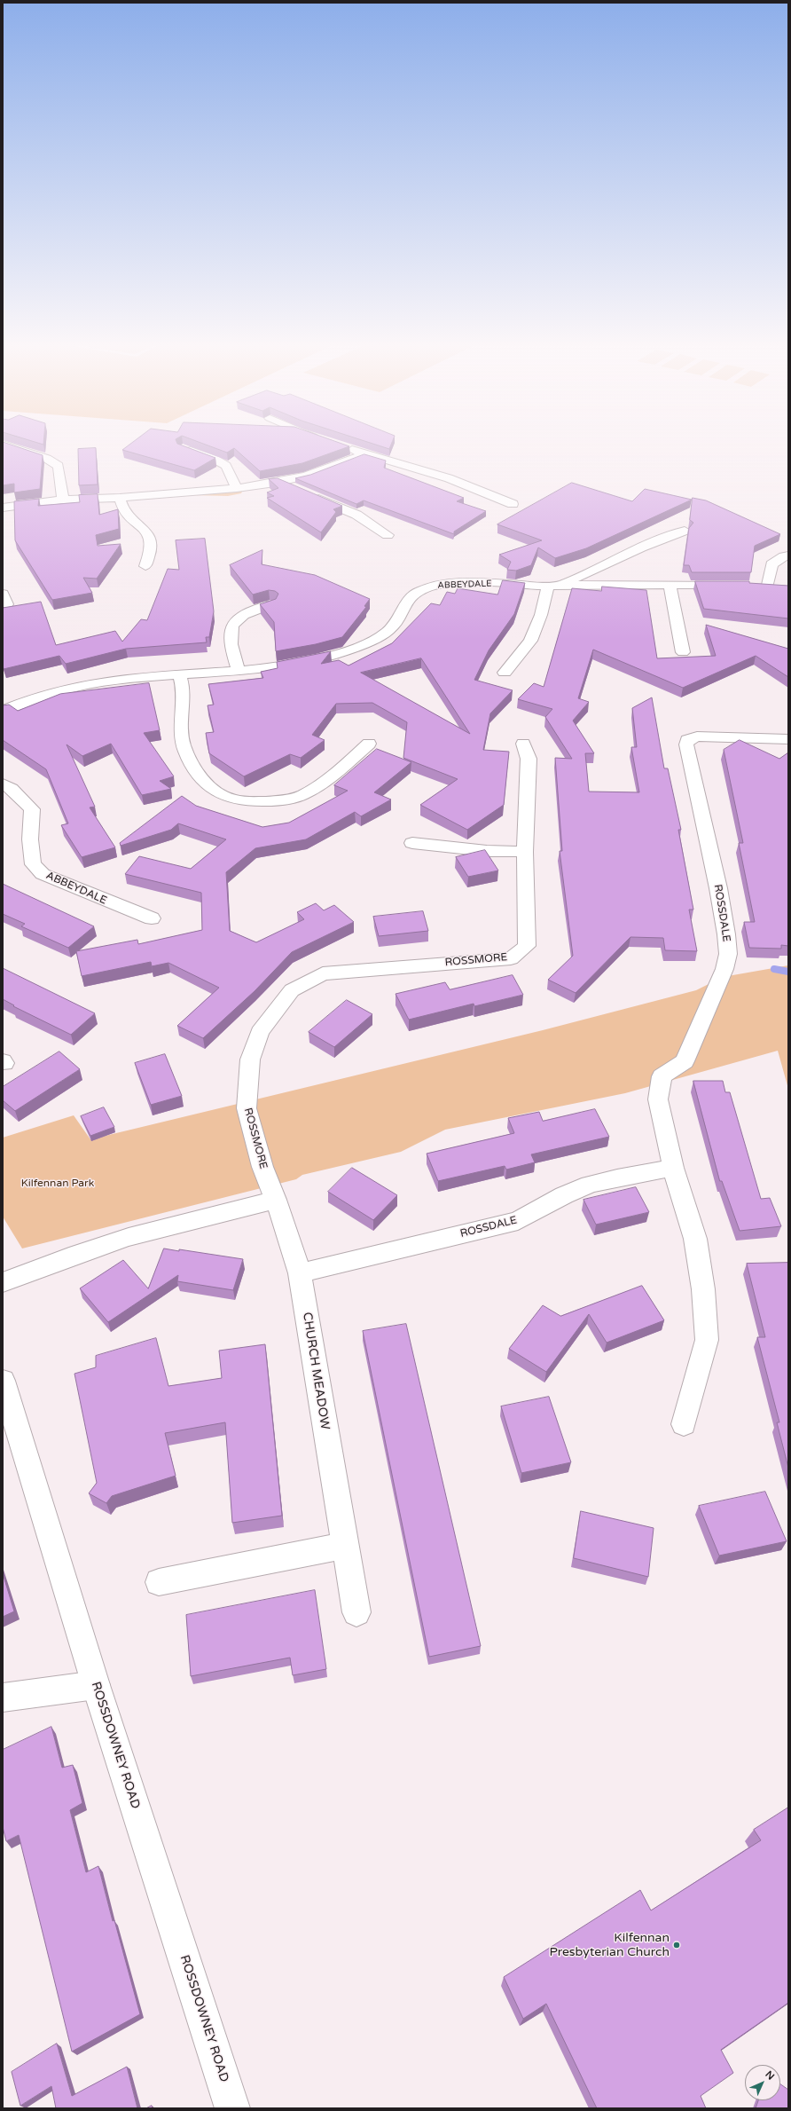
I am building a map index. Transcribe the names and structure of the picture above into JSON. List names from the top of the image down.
{
  "streets": {
    "street": [
      "ABBEYDALE",
      "ROSSDALE",
      "ROSSMORE",
      "CHURCH MEADOW",
      "ROSSDOWNEY ROAD"
    ]
  },
  "crossings": [
    ["ROSSDALE", "CHURCH MEADOW"],
    ["ROSSMORE", "CHURCH MEADOW"]
  ],
  "parks": ["Kilfennan Park"],
  "places": ["Kilfennan Presbyterian Church"],
  "north": "top right"
}
